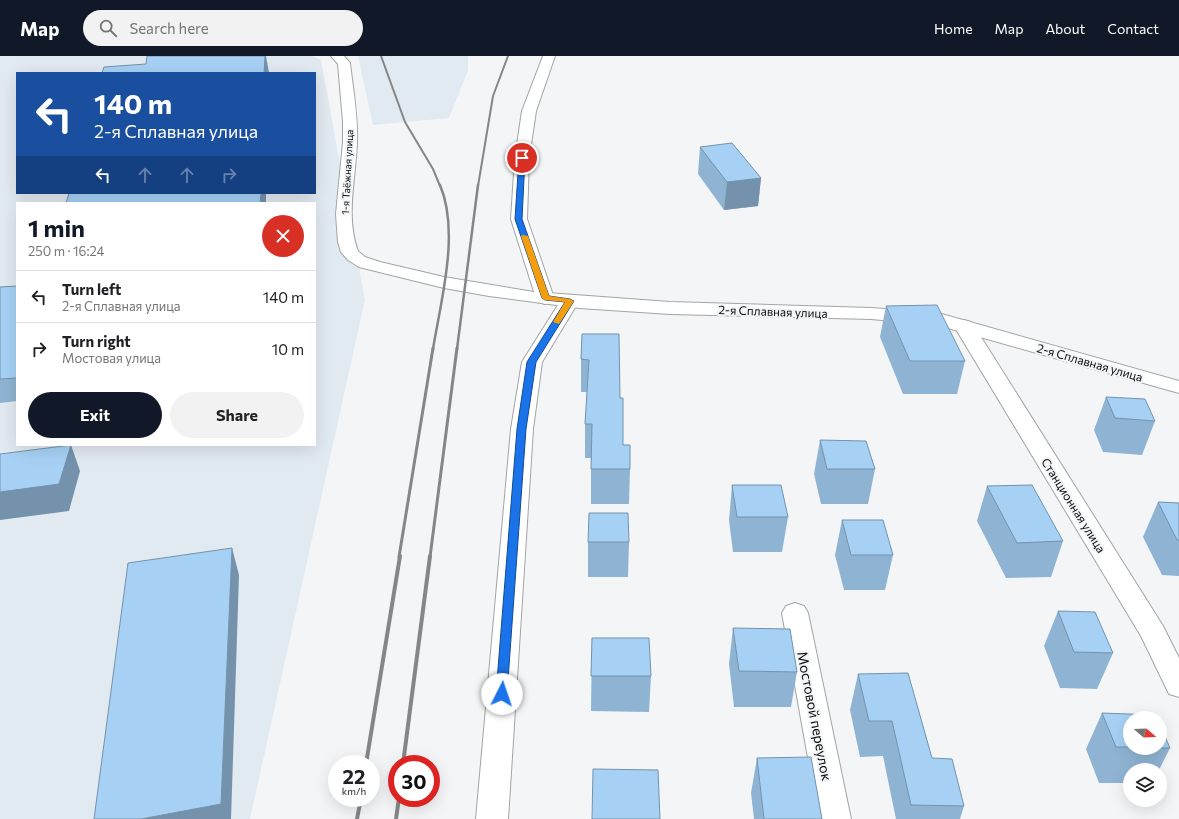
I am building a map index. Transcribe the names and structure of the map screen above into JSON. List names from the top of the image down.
{
  "streets": {
    "street": [
      "1-я Таёжная улица",
      "2-я Сплавная улица",
      "Станционная улица",
      "Мостовой переулок"
    ]
  },
  "crossings": [
    ["1-я Таёжная улица", "2-я Сплавная улица"],
    ["2-я Сплавная улица", "Станционная улица"]
  ],
  "north": "right",
  "page": {
    "header": "Map",
    "search": "Search here",
    "nav": [
      "Home",
      "Map",
      "About",
      "Contact"
    ],
    "turn": ["140 m", "2-я Сплавная улица"],
    "heading": ["1 min", "250 m · 16:24"],
    "list": [
      {
        "name": "Turn left",
        "note": "2-я Сплавная улица",
        "value": "140 m"
      },
      {
        "name": "Turn right",
        "note": "Мостовая улица",
        "value": "10 m"
      }
    ],
    "buttons": ["Exit", "Share"],
    "speed": "22 km/h",
    "limit": "30"
  }
}
